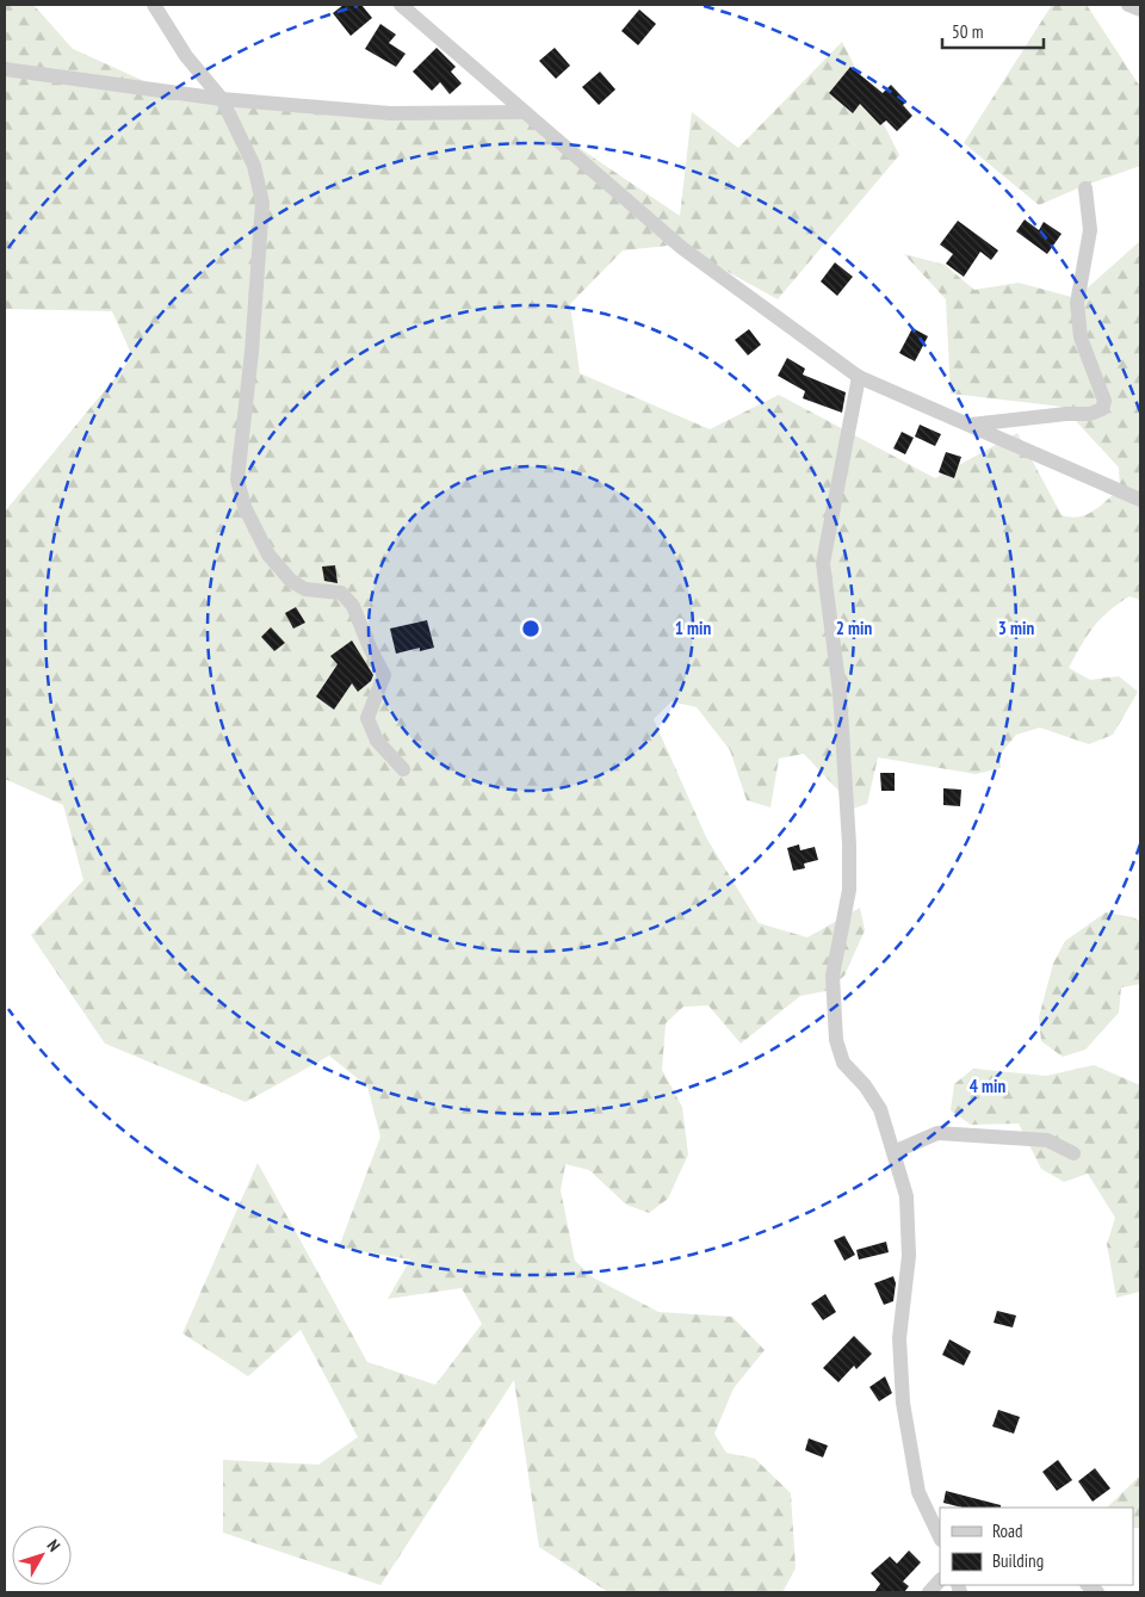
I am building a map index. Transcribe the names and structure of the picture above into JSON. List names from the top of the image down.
{
  "legend": ["Road", "Building"],
  "scale_bar": "50 m",
  "north": "top right",
  "rings": [
    "1 min",
    "2 min",
    "3 min",
    "4 min"
  ]
}
